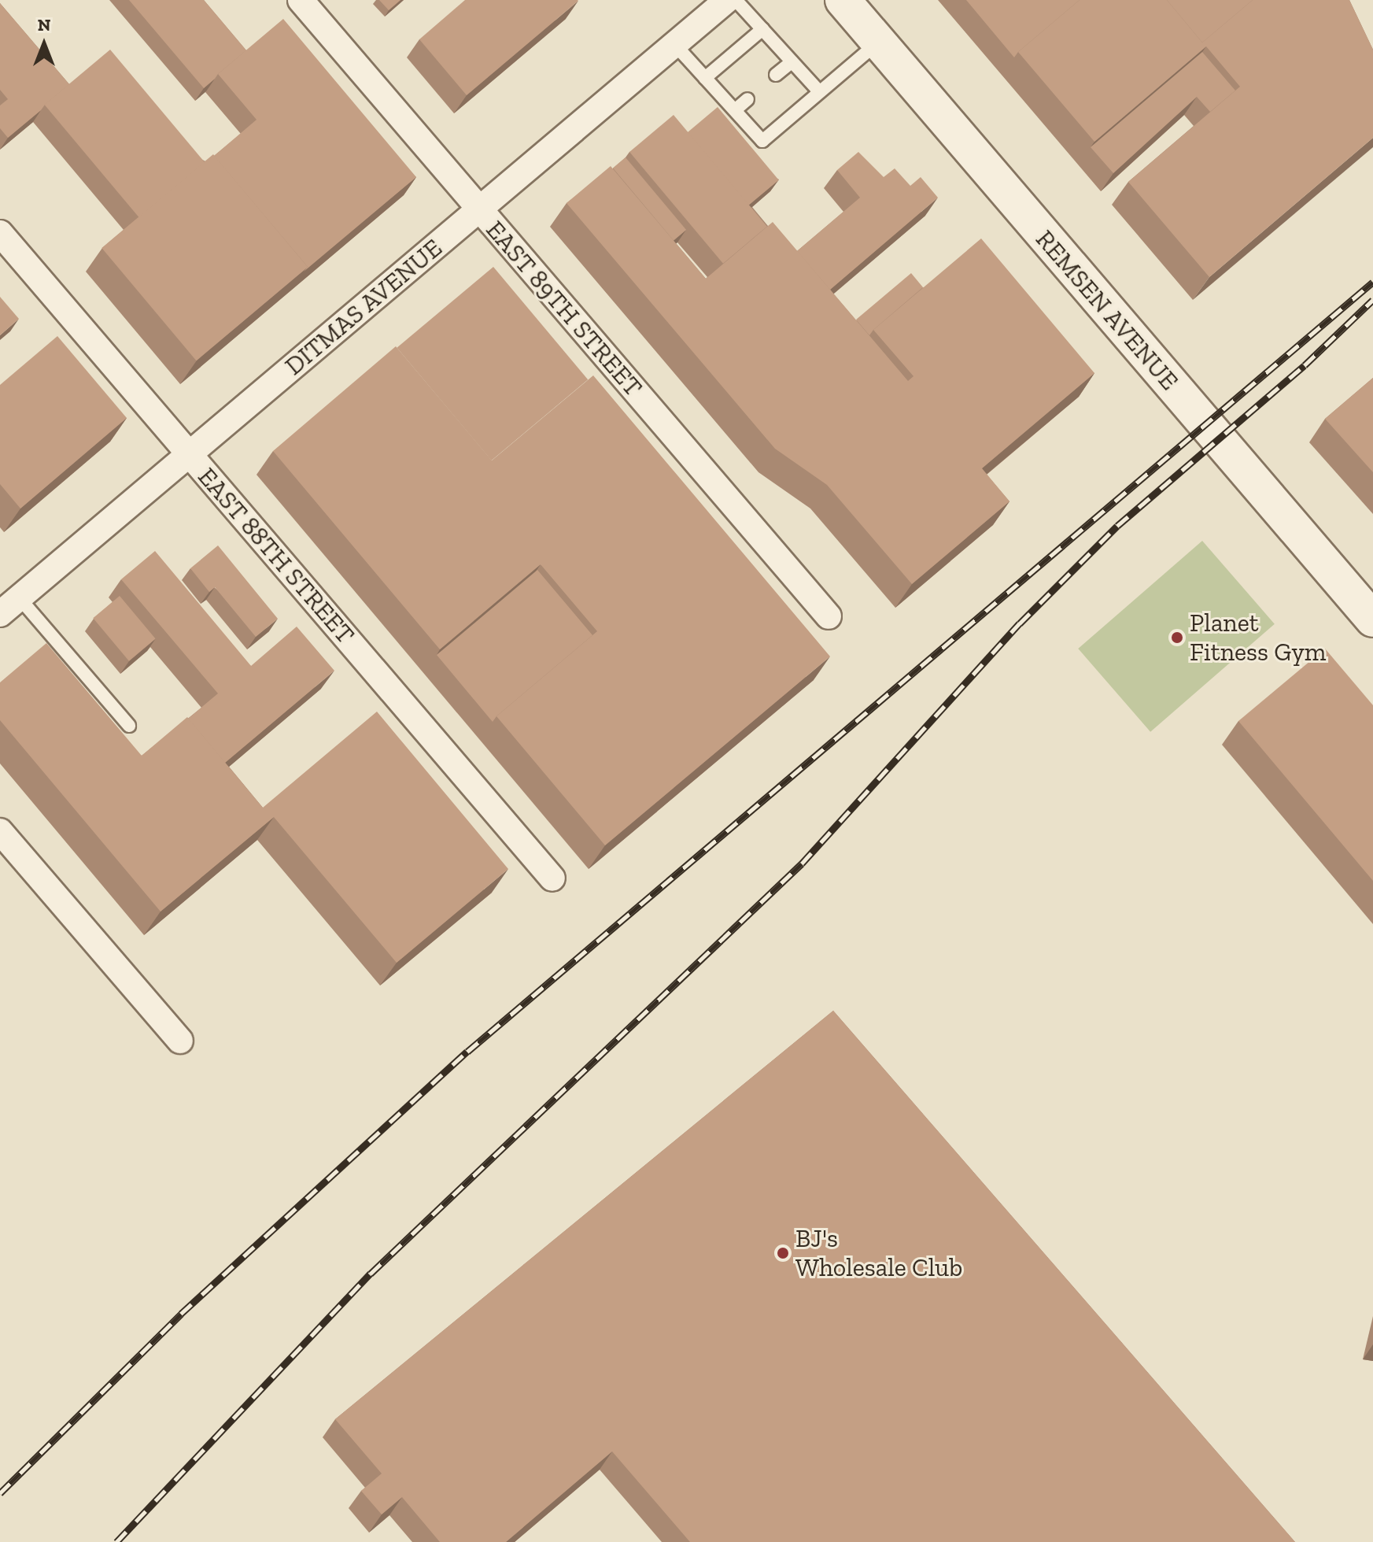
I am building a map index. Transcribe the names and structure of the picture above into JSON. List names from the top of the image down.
{
  "streets": {
    "main road": ["REMSEN AVENUE"],
    "street": ["DITMAS AVENUE", "EAST 89TH STREET", "EAST 88TH STREET"]
  },
  "crossings": [
    ["DITMAS AVENUE", "EAST 89TH STREET"],
    ["DITMAS AVENUE", "EAST 88TH STREET"]
  ],
  "places": ["Planet Fitness Gym", "BJ's Wholesale Club"],
  "north": "top"
}
